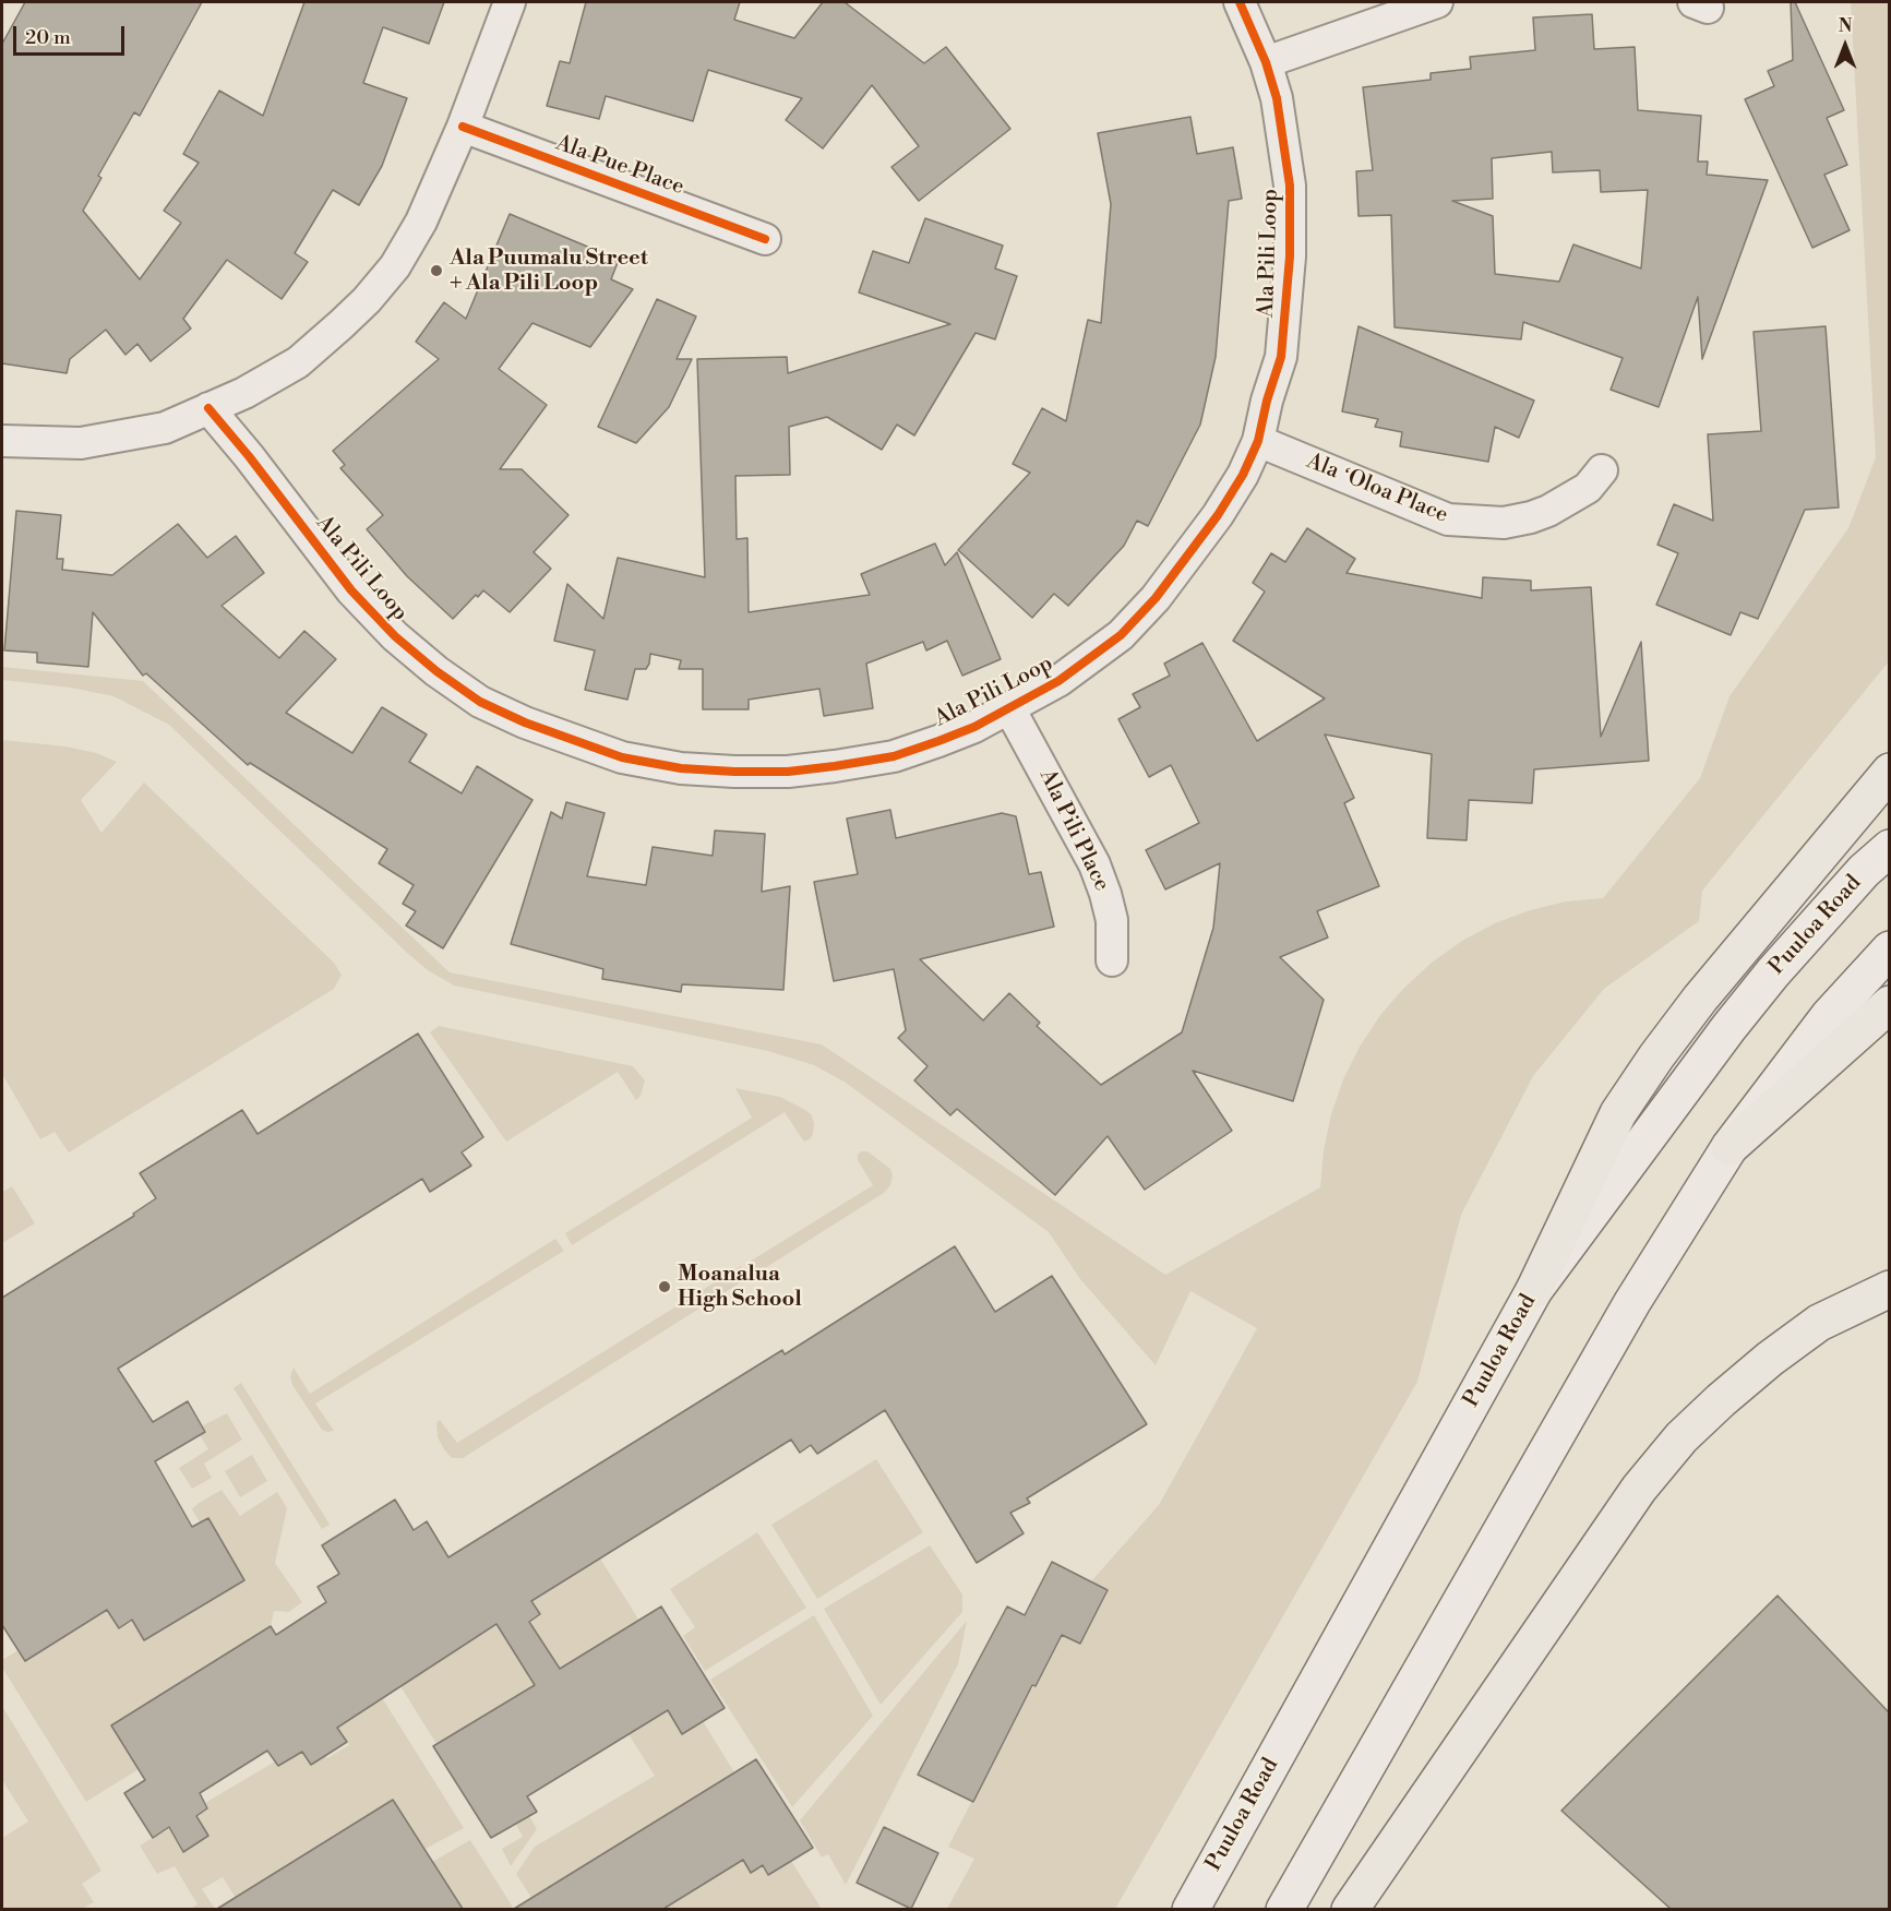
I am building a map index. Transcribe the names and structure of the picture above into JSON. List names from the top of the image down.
{
  "streets": {
    "main road": ["Puuloa Road"],
    "street": [
      "Ala Pue Place",
      "Ala Pili Loop",
      "Ala ʻOloa Place",
      "Ala Pili Place"
    ]
  },
  "crossings": [
    ["Ala Pili Loop", "Ala ʻOloa Place"],
    ["Ala Pili Loop", "Ala Pili Place"]
  ],
  "places": ["Ala Puumalu Street + Ala Pili Loop", "Moanalua High School"],
  "scale_bar": "20 m",
  "north": "top"
}
